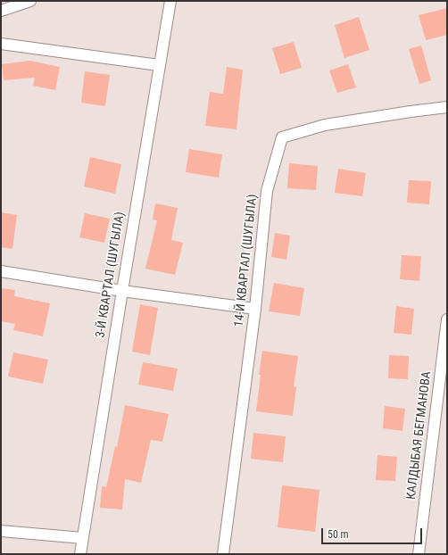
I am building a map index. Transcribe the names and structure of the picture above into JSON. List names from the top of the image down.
{
  "streets": {
    "street": ["14-Й КВАРТАЛ (ШУГЫЛА)", "3-Й КВАРТАЛ (ШУГЫЛА)", "КАЛДЫБАЯ БЕГМАНОВА"]
  },
  "scale_bar": "50 m"
}
